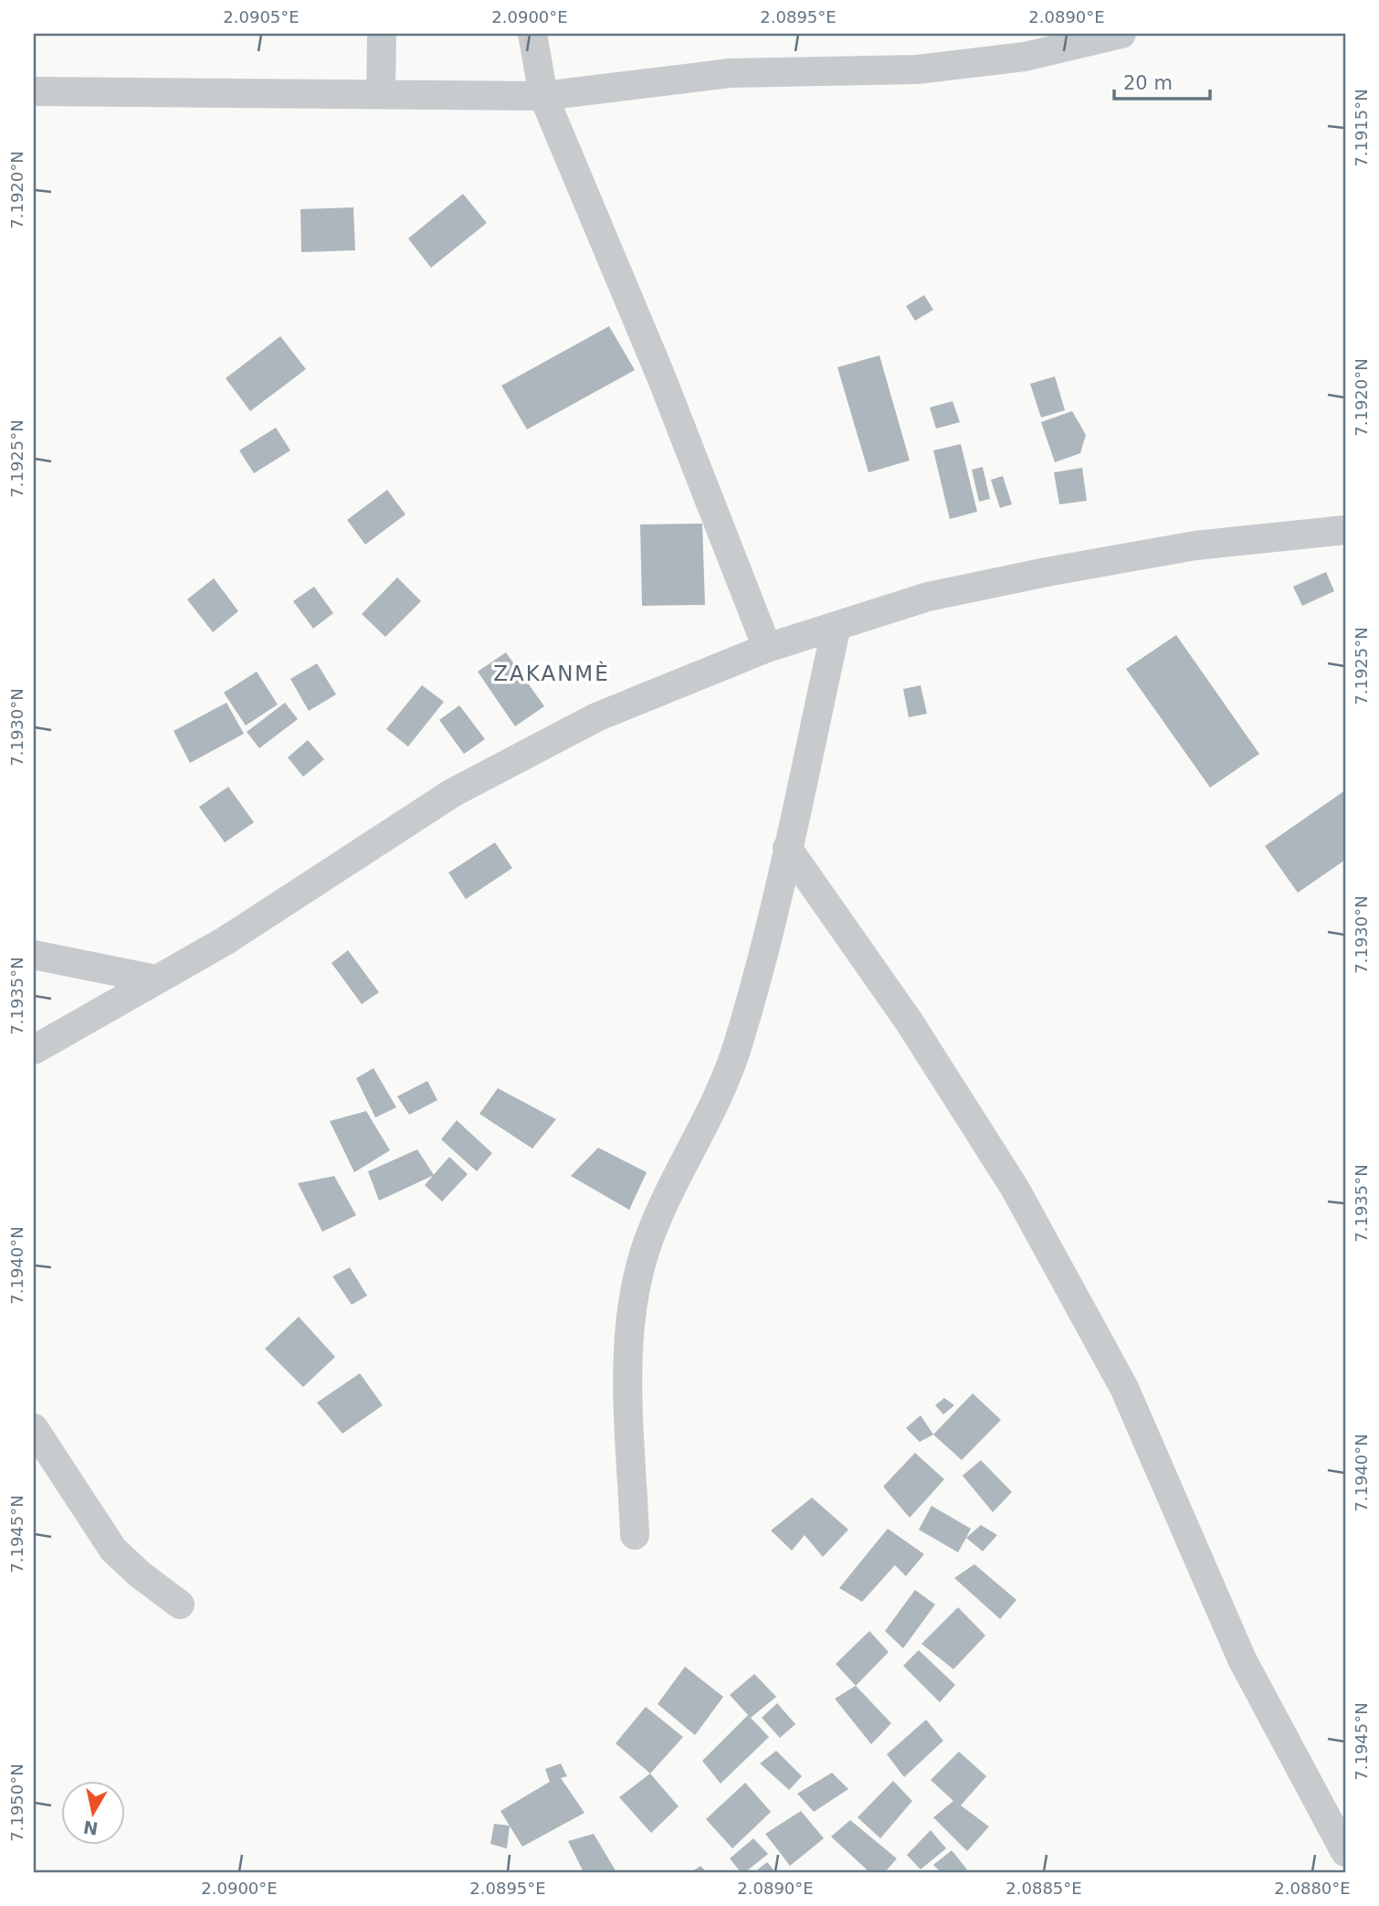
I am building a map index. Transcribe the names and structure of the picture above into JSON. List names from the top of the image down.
{
  "districts": ["ZAKANMÈ"],
  "scale_bar": "20 m",
  "north": "bottom",
  "coordinates": [
    "2.0905°E",
    "2.0900°E",
    "2.0895°E",
    "2.0890°E",
    "7.1915°N",
    "7.1920°N",
    "7.1925°N",
    "7.1930°N",
    "7.1935°N",
    "7.1940°N",
    "7.1945°N",
    "7.1950°N",
    "2.0885°E",
    "2.0880°E"
  ]
}
